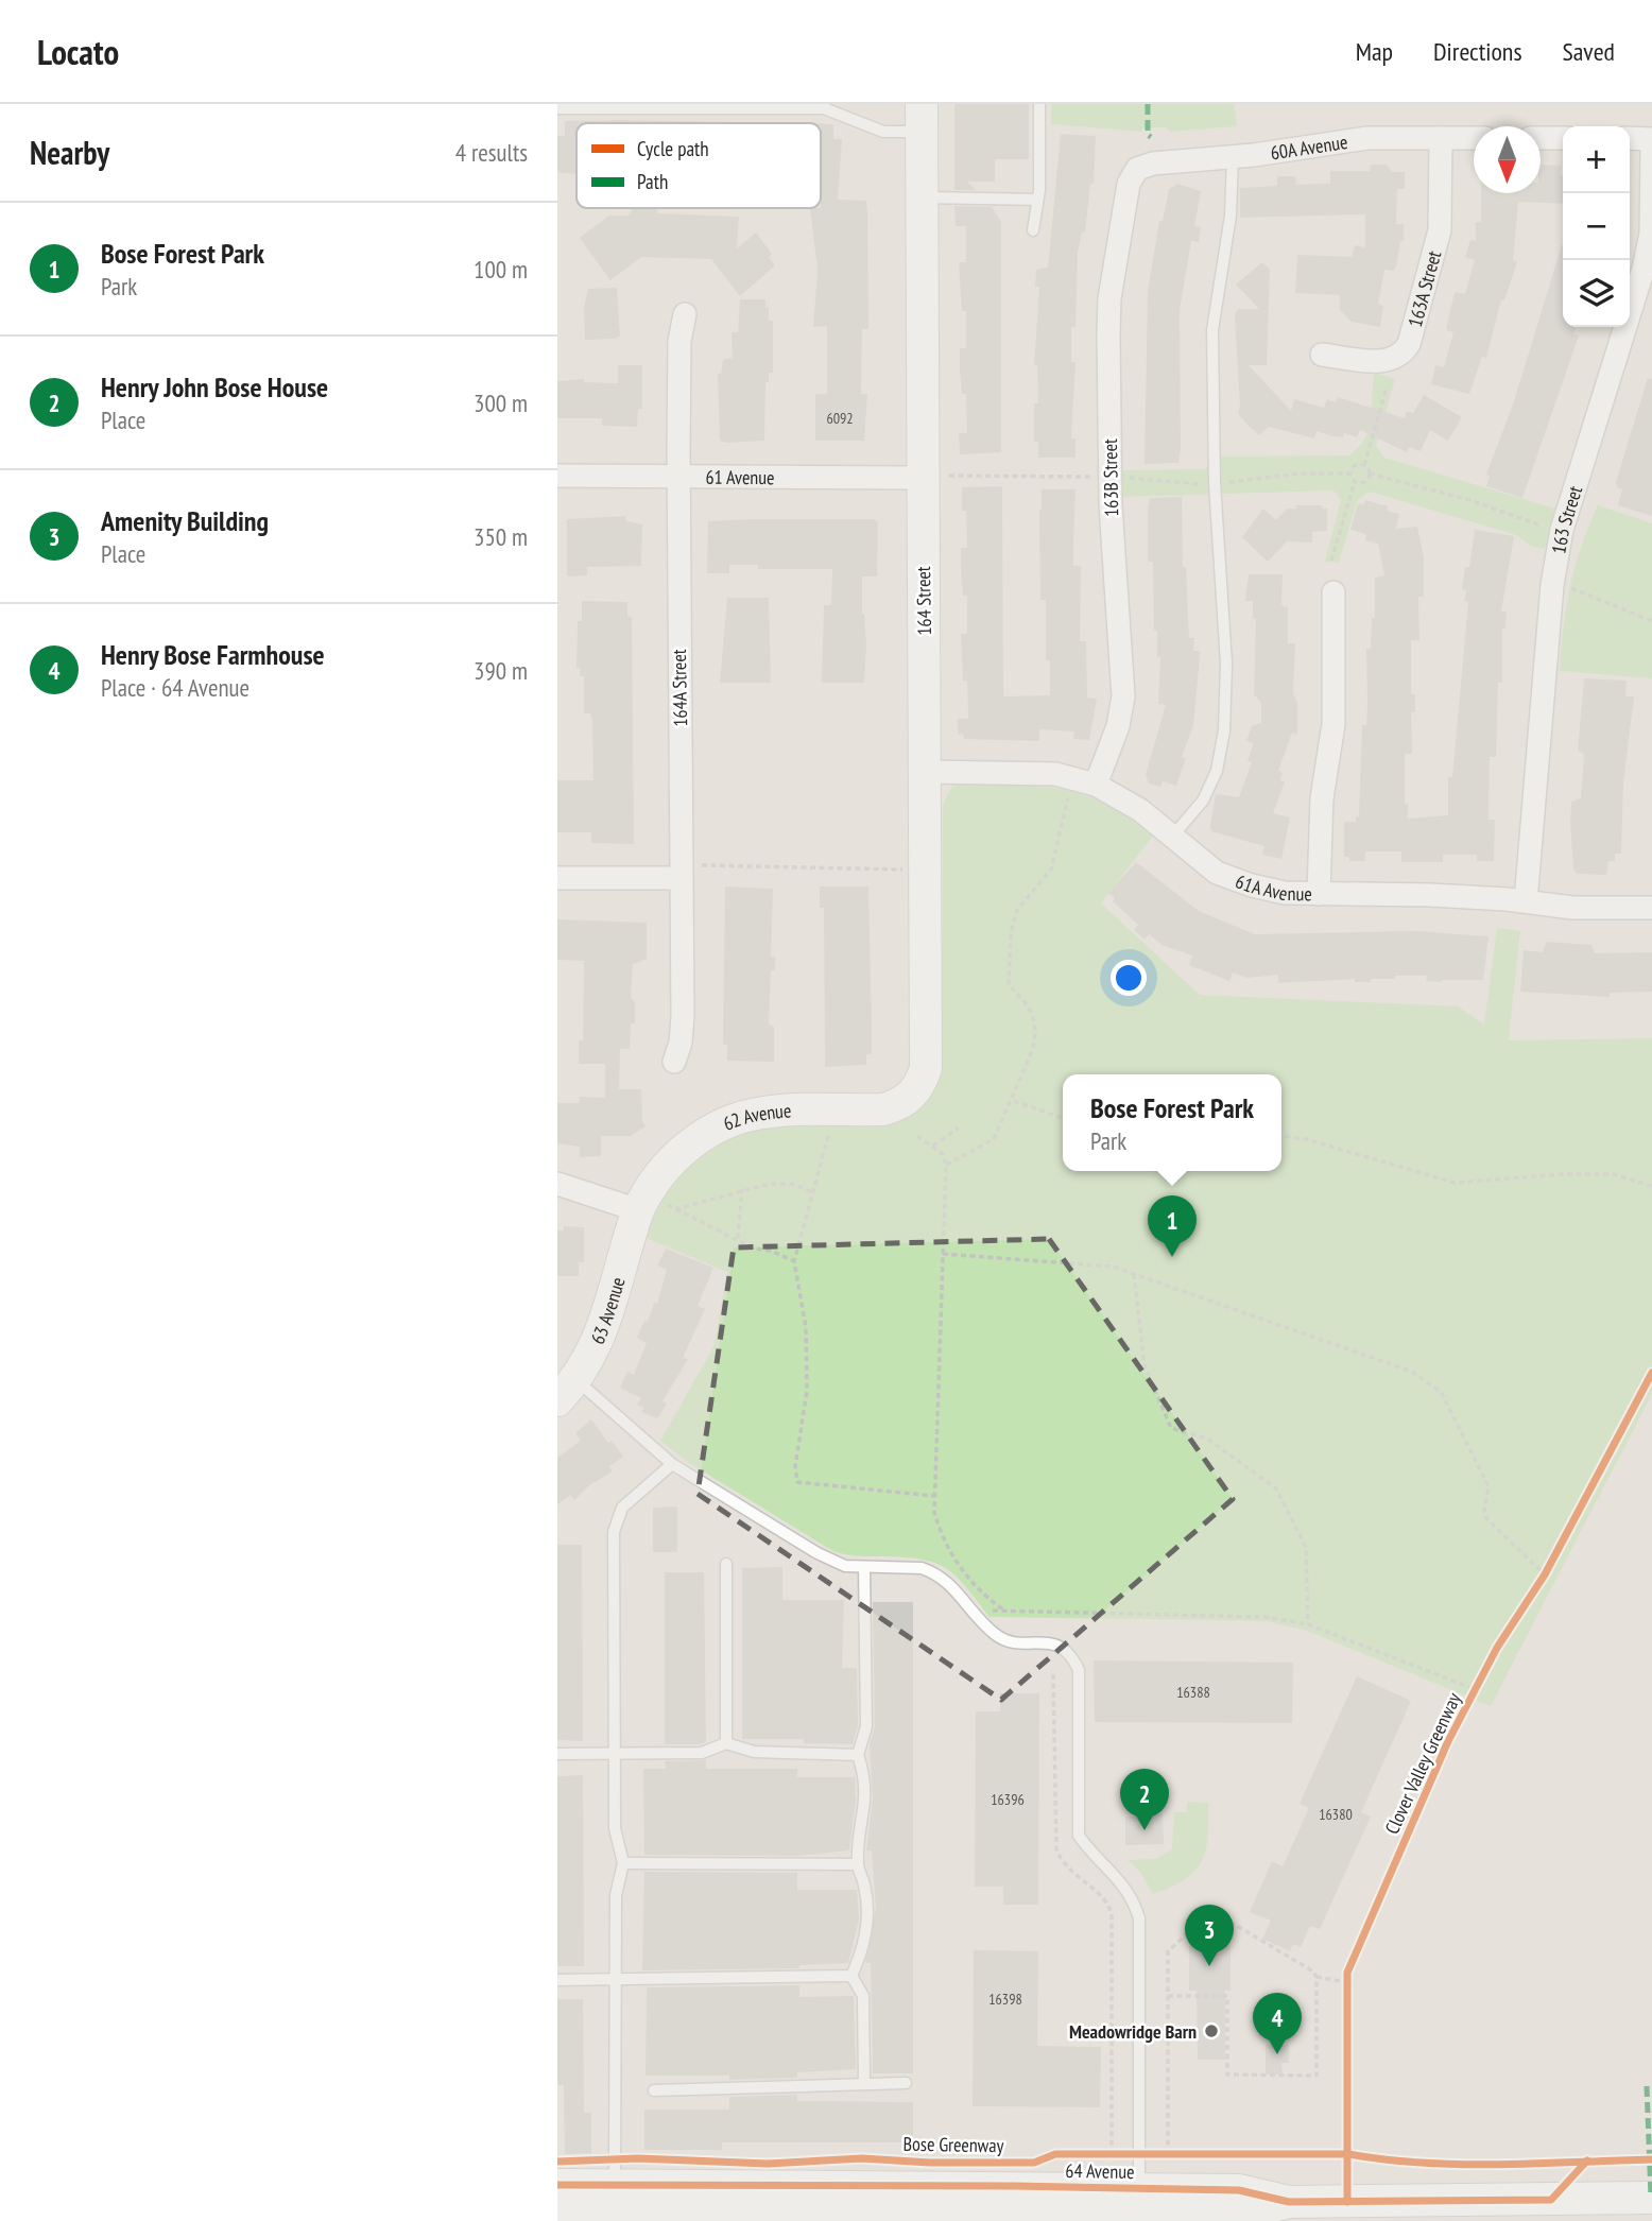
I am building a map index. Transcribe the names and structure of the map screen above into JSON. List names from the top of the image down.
{
  "streets": {
    "main road": [
      "164 Street",
      "62 Avenue",
      "63 Avenue",
      "64 Avenue"
    ],
    "street": [
      "60A Avenue",
      "163A Street",
      "61 Avenue",
      "163B Street",
      "163 Street",
      "164A Street",
      "61A Avenue"
    ],
    "cycle path": ["Clover Valley Greenway", "Bose Greenway"]
  },
  "crossings": [
    ["60A Avenue", "163A Street"],
    ["60A Avenue", "163B Street"],
    ["61 Avenue", "164 Street"],
    ["61 Avenue", "164A Street"],
    ["163B Street", "61A Avenue"],
    ["163 Street", "61A Avenue"],
    ["164 Street", "61A Avenue"],
    ["164 Street", "62 Avenue"],
    ["62 Avenue", "63 Avenue"]
  ],
  "places": ["Meadowridge Barn"],
  "house_numbers": [
    "6092",
    "16388",
    "16396",
    "16380",
    "16398"
  ],
  "legend": ["Cycle path", "Path"],
  "north": "bottom",
  "page": {
    "header": "Locato",
    "nav": ["Map", "Directions", "Saved"],
    "heading": ["Nearby", "4 results"],
    "map_buttons": ["+", "−"],
    "list": [
      {
        "mark": "1",
        "name": "Bose Forest Park",
        "note": "Park",
        "value": "100 m"
      },
      {
        "mark": "2",
        "name": "Henry John Bose House",
        "note": "Place",
        "value": "300 m"
      },
      {
        "mark": "3",
        "name": "Amenity Building",
        "note": "Place",
        "value": "350 m"
      },
      {
        "mark": "4",
        "name": "Henry Bose Farmhouse",
        "note": "Place · 64 Avenue",
        "value": "390 m"
      }
    ],
    "popup": ["Bose Forest Park", "Park"],
    "pins": [
      "1",
      "2",
      "3",
      "4"
    ]
  }
}
